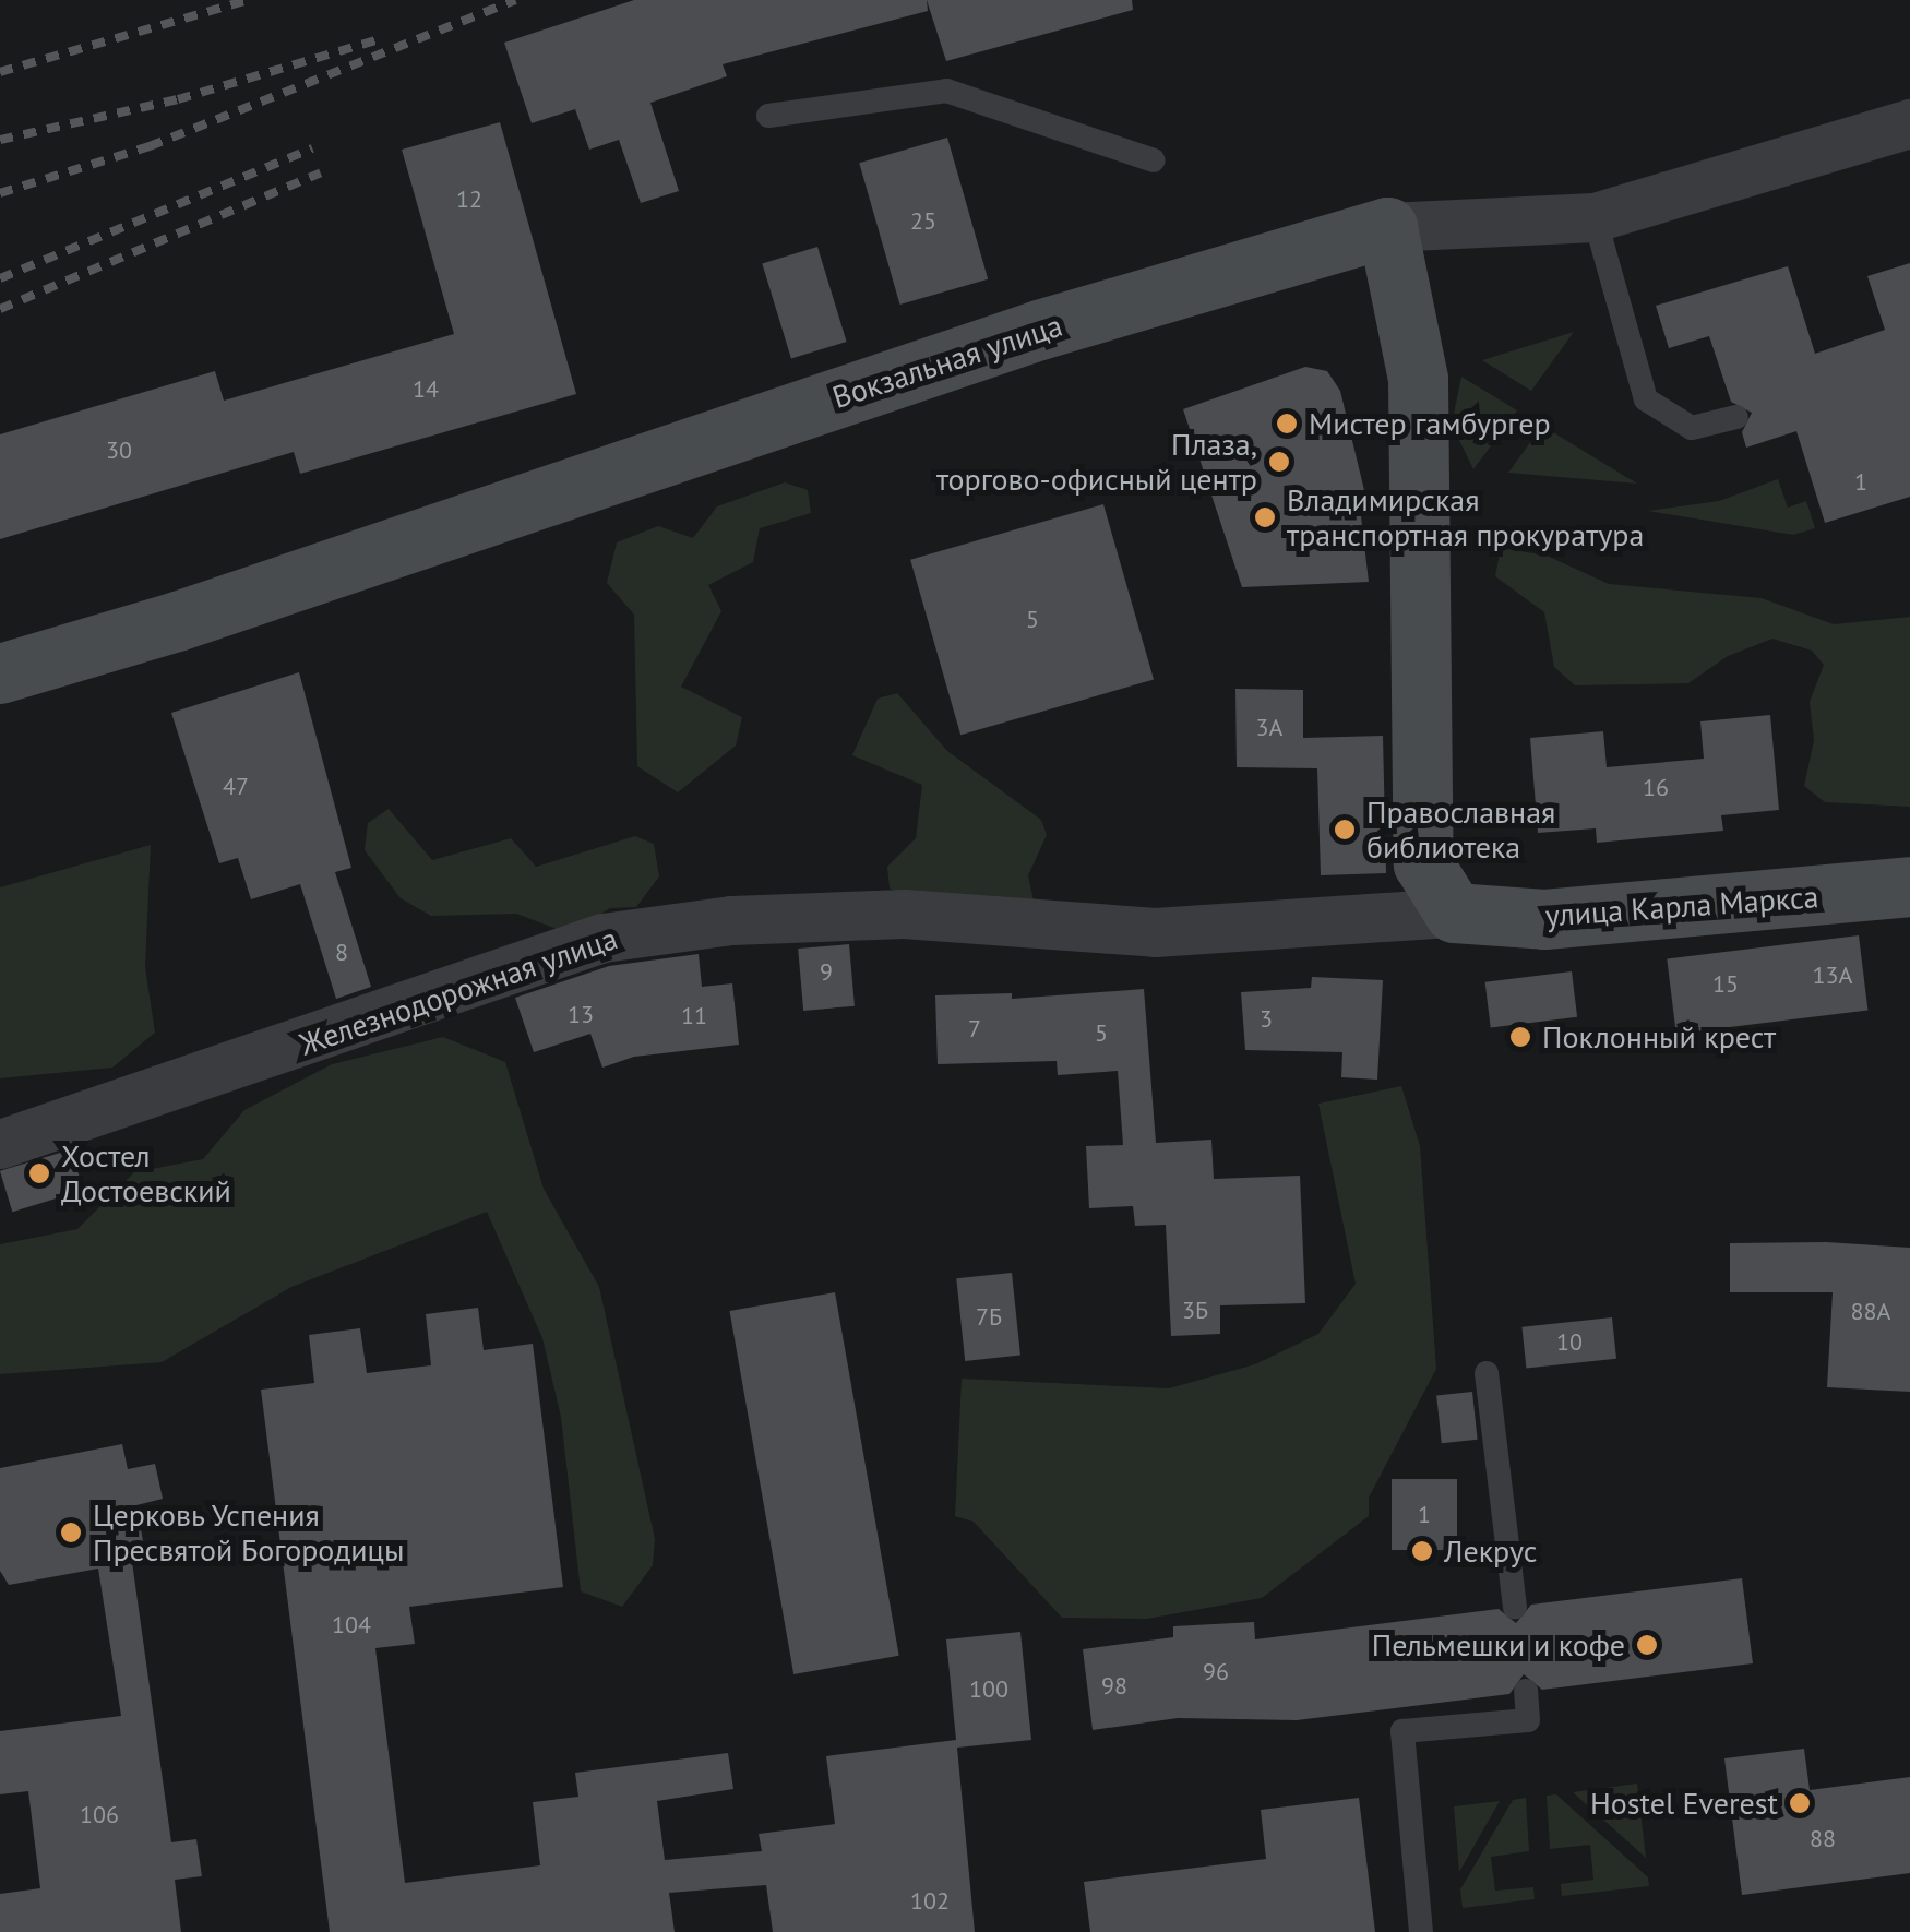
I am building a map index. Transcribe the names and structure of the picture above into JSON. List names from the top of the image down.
{
  "streets": {
    "main road": ["Вокзальная улица", "улица Карла Маркса"],
    "street": ["Железнодорожная улица"]
  },
  "crossings": [
    ["улица Карла Маркса", "Железнодорожная улица"]
  ],
  "places": [
    "Мистер гамбургер",
    "Плаза, торгово-офисный центр",
    "Владимирская транспортная прокуратура",
    "Православная библиотека",
    "Поклонный крест",
    "Хостел Достоевский",
    "Церковь Успения Пресвятой Богородицы",
    "Лекрус",
    "Пельмешки и кофе",
    "Hostel Everest"
  ],
  "house_numbers": [
    "12",
    "25",
    "14",
    "30",
    "1",
    "5",
    "3А",
    "47",
    "16",
    "8",
    "9",
    "13А",
    "15",
    "13",
    "11",
    "3",
    "7",
    "5",
    "3Б",
    "88А",
    "7Б",
    "10",
    "1",
    "104",
    "96",
    "98",
    "100",
    "106",
    "88",
    "102"
  ]
}
